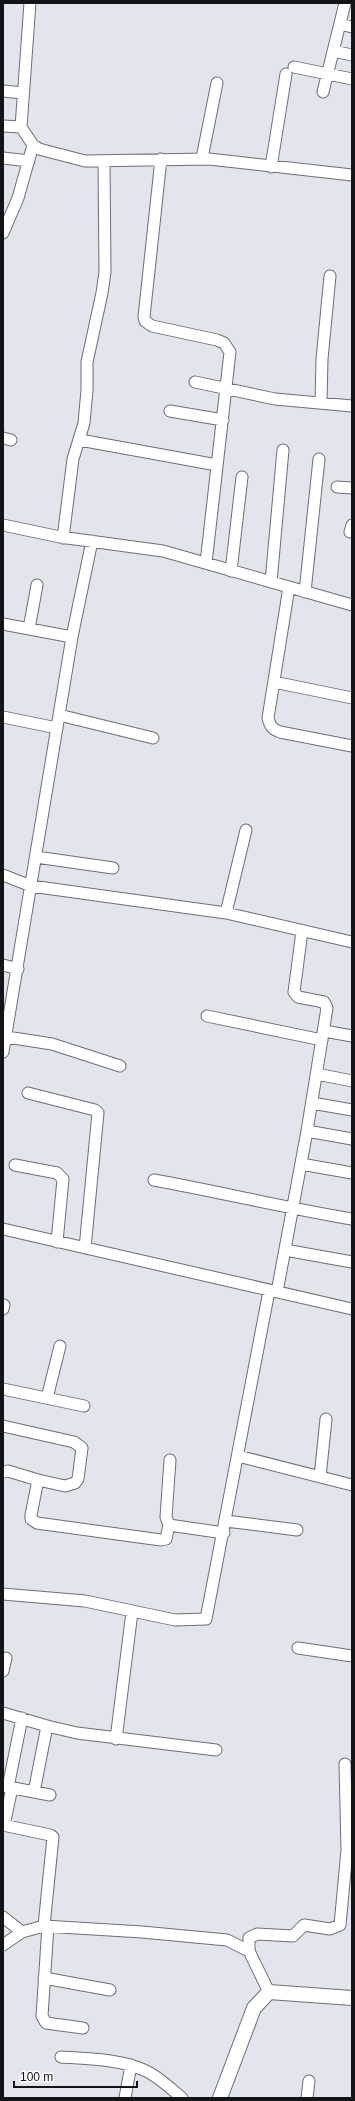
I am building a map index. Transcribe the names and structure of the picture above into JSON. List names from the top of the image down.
{
  "scale_bar": "100 m"
}
